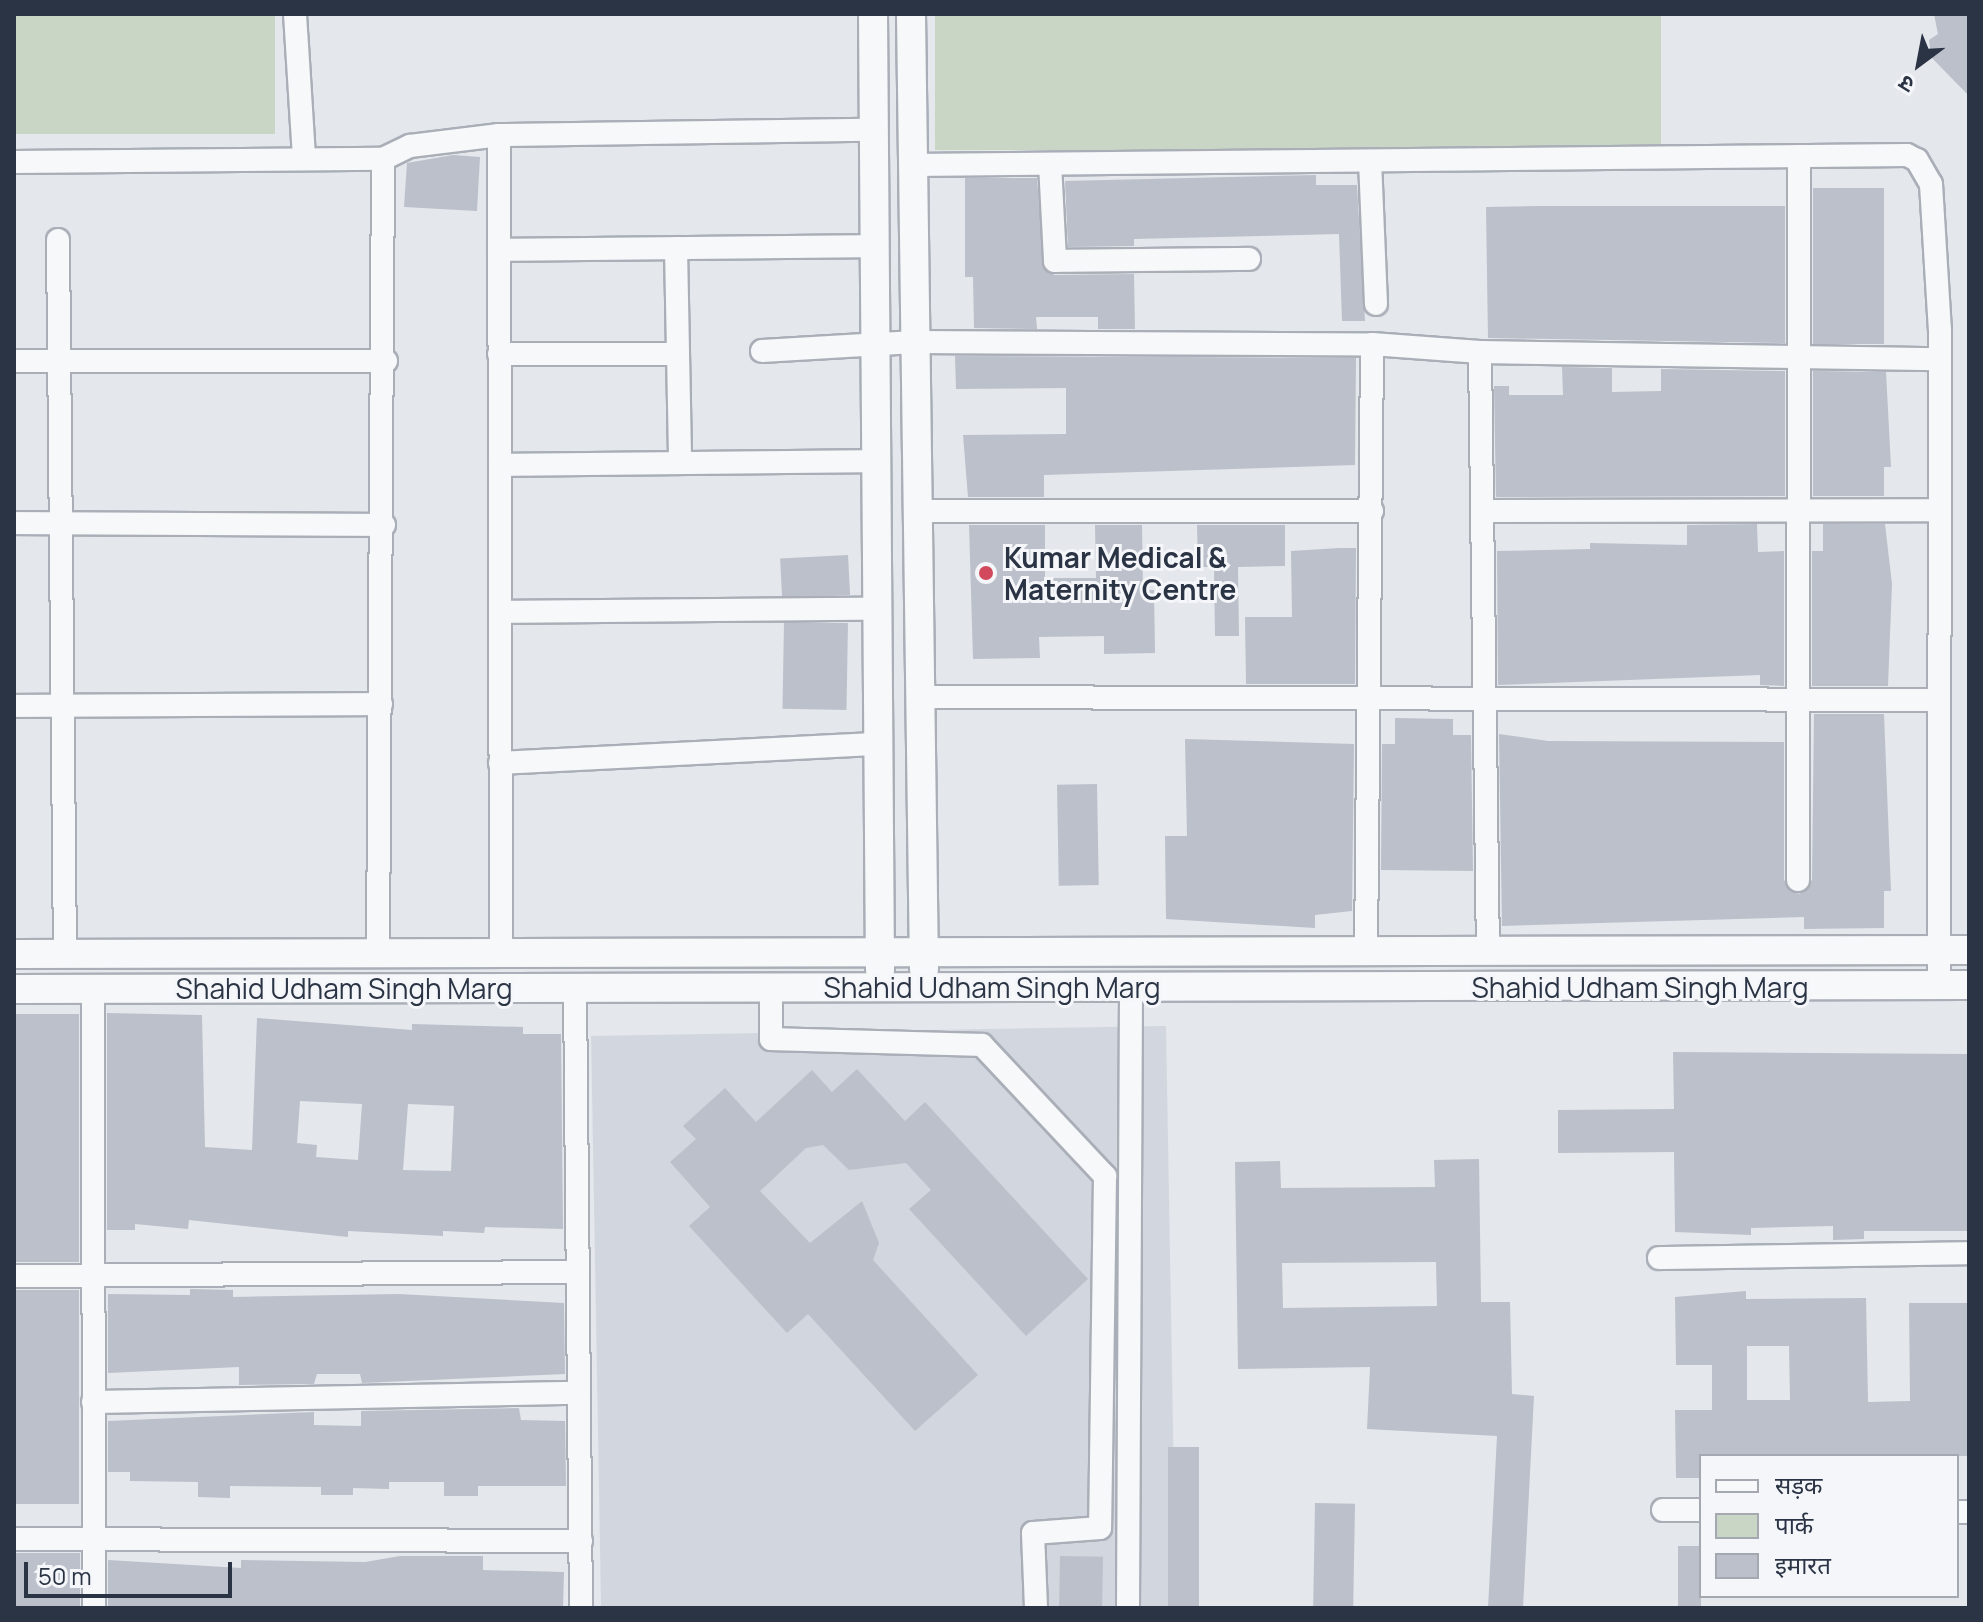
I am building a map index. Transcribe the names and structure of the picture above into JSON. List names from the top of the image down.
{
  "streets": {
    "street": ["Shahid Udham Singh Marg"]
  },
  "places": ["Kumar Medical & Maternity Centre"],
  "legend": ["सड़क", "पार्क", "इमारत"],
  "scale_bar": "50 m",
  "north": "bottom left"
}
